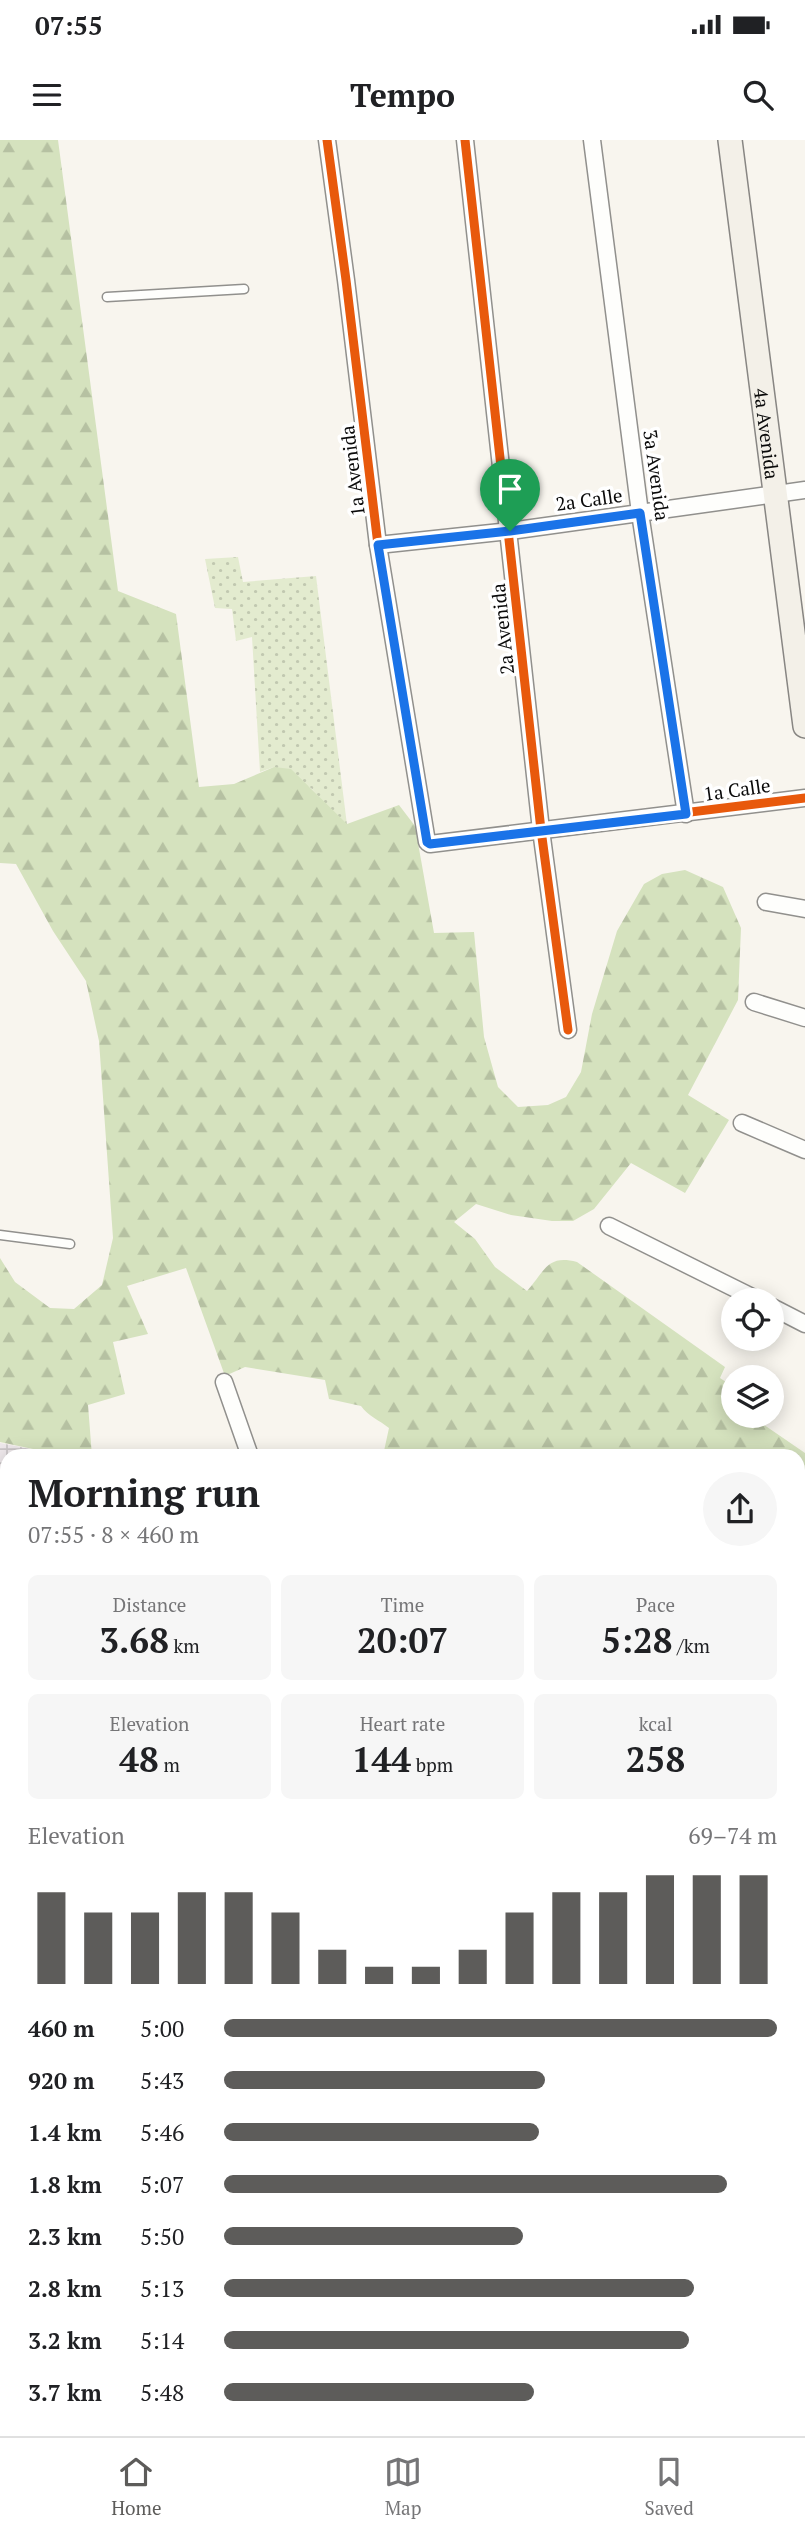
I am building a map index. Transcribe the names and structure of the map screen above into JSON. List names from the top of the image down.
{
  "streets": {
    "street": [
      "4a Avenida",
      "1a Avenida",
      "3a Avenida",
      "2a Calle",
      "2a Avenida",
      "1a Calle"
    ]
  },
  "crossings": [
    ["4a Avenida", "2a Calle"],
    ["1a Avenida", "2a Calle"],
    ["1a Avenida", "1a Calle"],
    ["3a Avenida", "2a Calle"],
    ["3a Avenida", "1a Calle"],
    ["2a Calle", "2a Avenida"],
    ["2a Avenida", "1a Calle"]
  ],
  "page": {
    "status": "07:55",
    "header": "Tempo",
    "heading": ["Morning run", "07:55 · 8 × 460 m"],
    "stats": [
      ["Distance", "3.68 km"],
      ["Time", "20:07"],
      ["Pace", "5:28 /km"],
      ["Elevation", "48 m"],
      ["Heart rate", "144 bpm"],
      ["kcal", "258"]
    ],
    "chart": ["Elevation", "69–74 m"],
    "list": [
      {
        "name": "460 m",
        "note": "5:00"
      },
      {
        "name": "920 m",
        "note": "5:43"
      },
      {
        "name": "1.4 km",
        "note": "5:46"
      },
      {
        "name": "1.8 km",
        "note": "5:07"
      },
      {
        "name": "2.3 km",
        "note": "5:50"
      },
      {
        "name": "2.8 km",
        "note": "5:13"
      },
      {
        "name": "3.2 km",
        "note": "5:14"
      },
      {
        "name": "3.7 km",
        "note": "5:48"
      }
    ],
    "tabs": ["Home", "Map", "Saved"]
  }
}
